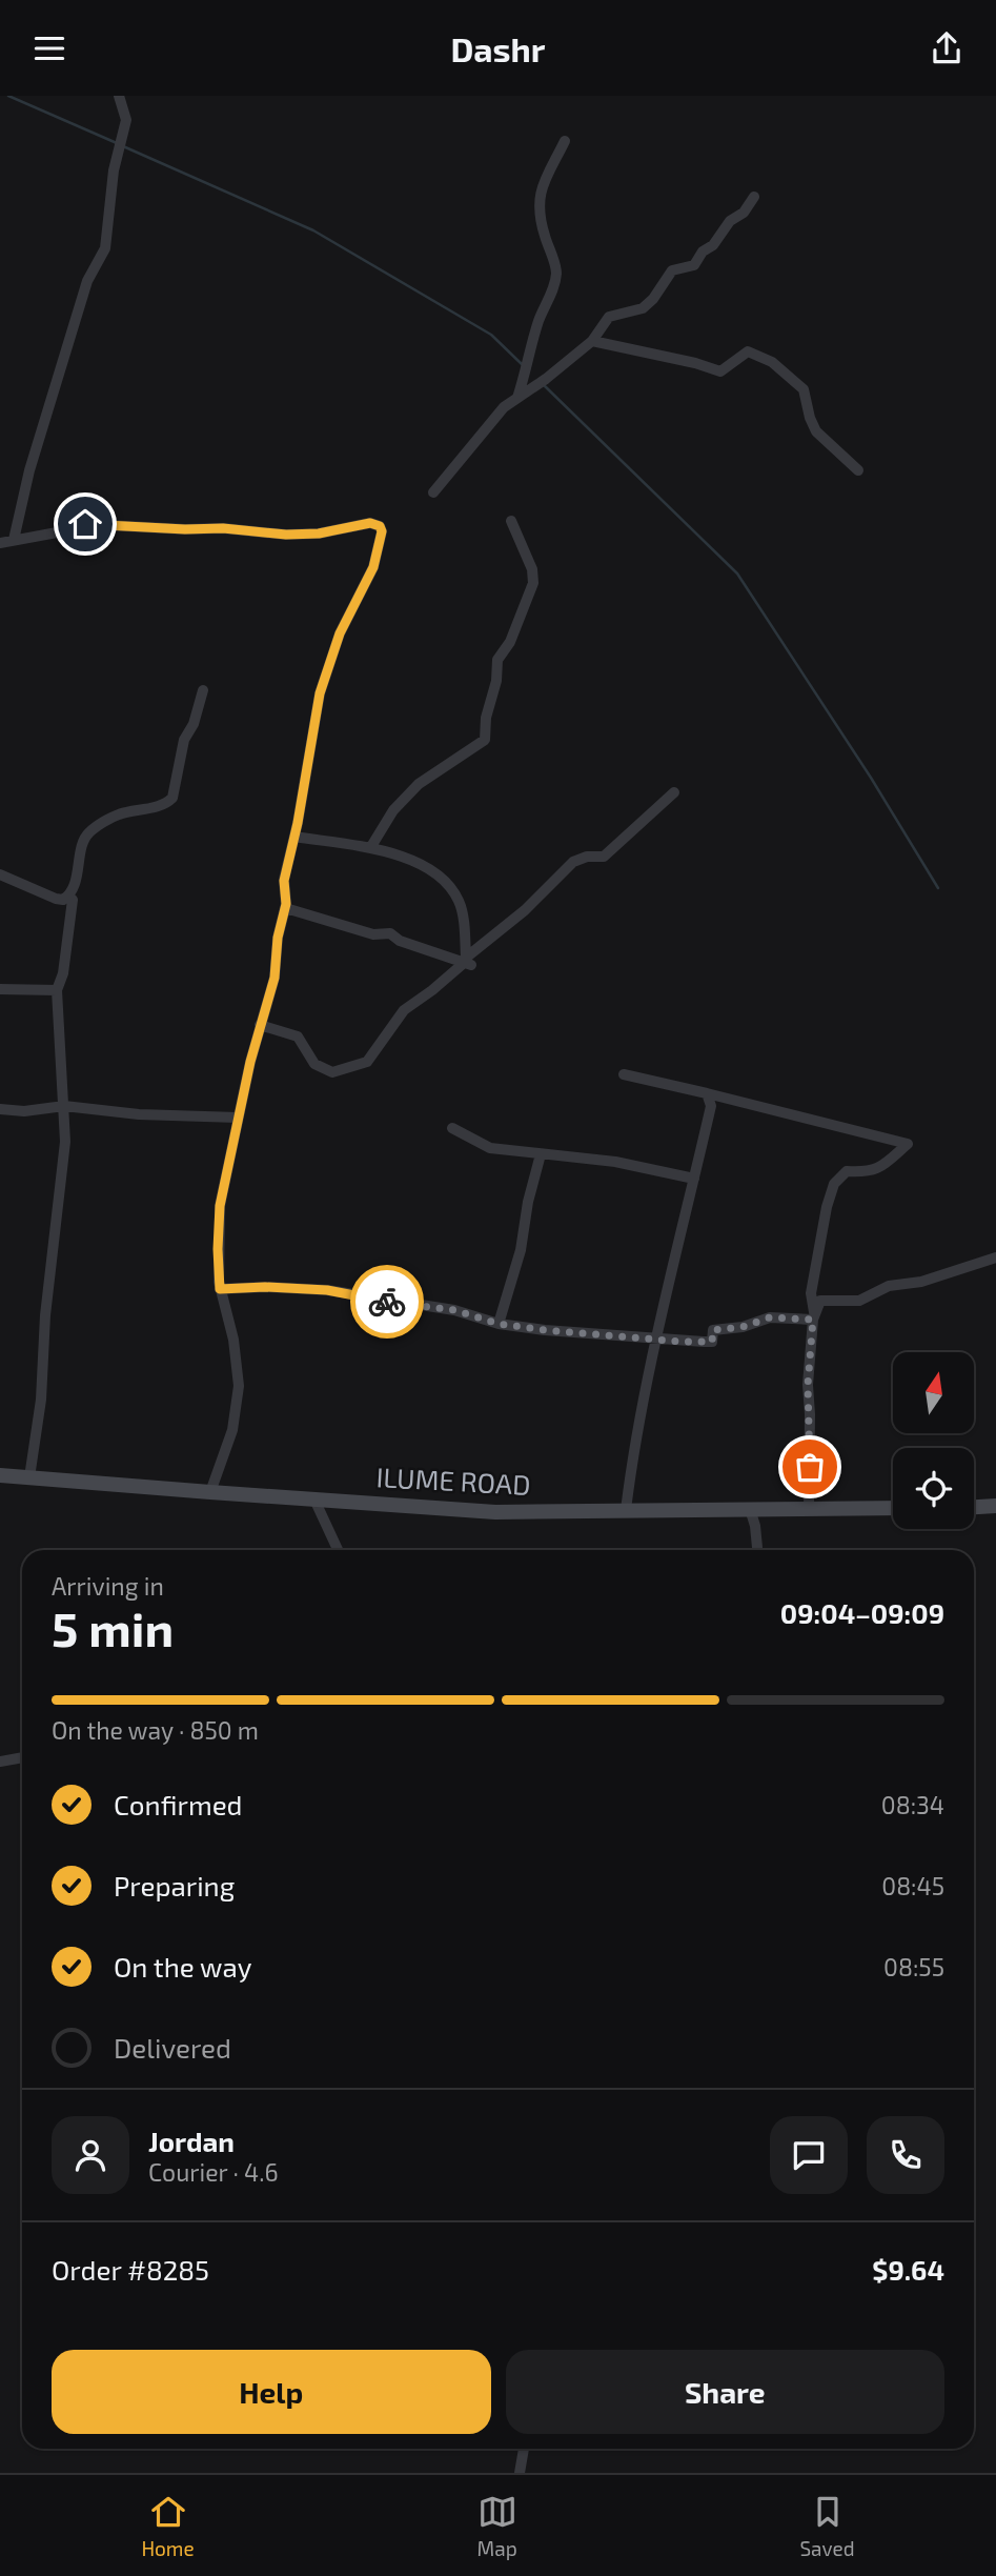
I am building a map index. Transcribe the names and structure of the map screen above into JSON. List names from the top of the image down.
{
  "streets": {
    "street": ["ILUME ROAD"]
  },
  "north": "top",
  "page": {
    "header": "Dashr",
    "heading": ["5 min", "Arriving in", "09:04–09:09"],
    "panel": [
      "Jordan",
      "Courier · 4.6",
      "Order #8285",
      "$9.64"
    ],
    "bar": "On the way · 850 m",
    "list": [
      ["Confirmed", "08:34"],
      ["Preparing", "08:45"],
      ["On the way", "08:55"],
      "Delivered"
    ],
    "buttons": ["Help", "Share"],
    "tabs": ["Home", "Map", "Saved"]
  }
}
